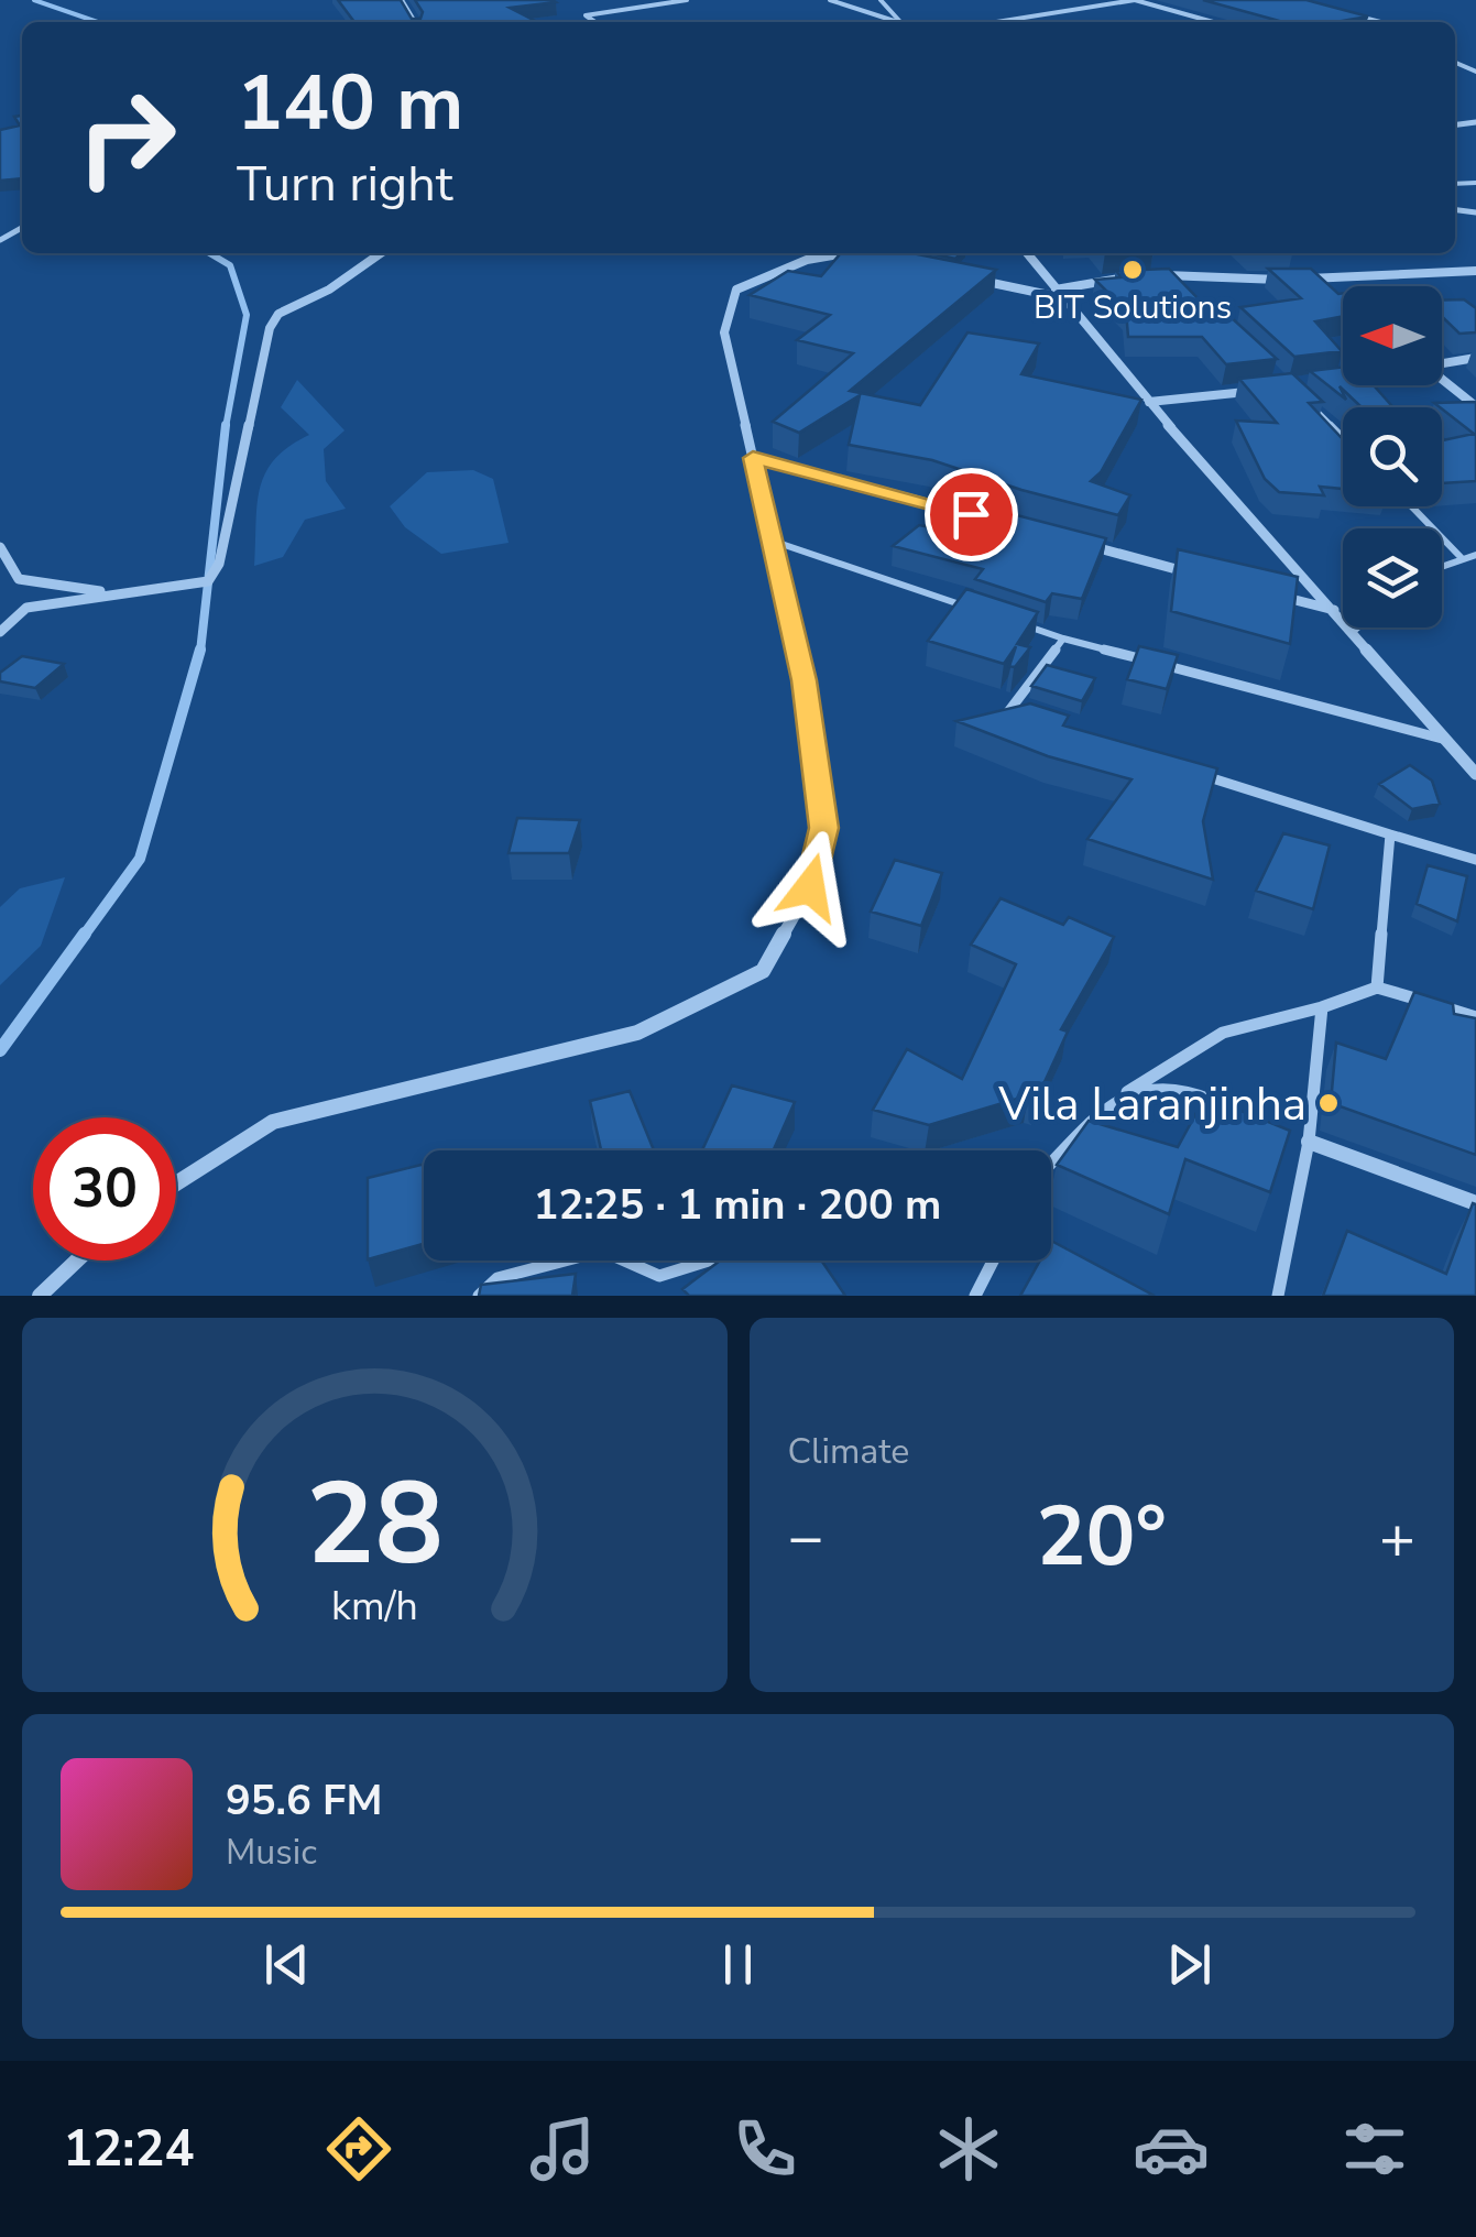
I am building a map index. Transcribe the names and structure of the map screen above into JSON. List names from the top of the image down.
{
  "places": ["BIT Solutions", "Vila Laranjinha"],
  "north": "left",
  "page": {
    "turn": ["140 m", "Turn right"],
    "limit": "30",
    "trip": "12:25 · 1 min · 200 m",
    "tile": "Climate",
    "heat": ["−", "20°", "+"],
    "song": ["95.6 FM", "Music"],
    "tabs": "12:24",
    "gauge": ["28", "km/h"]
  }
}
